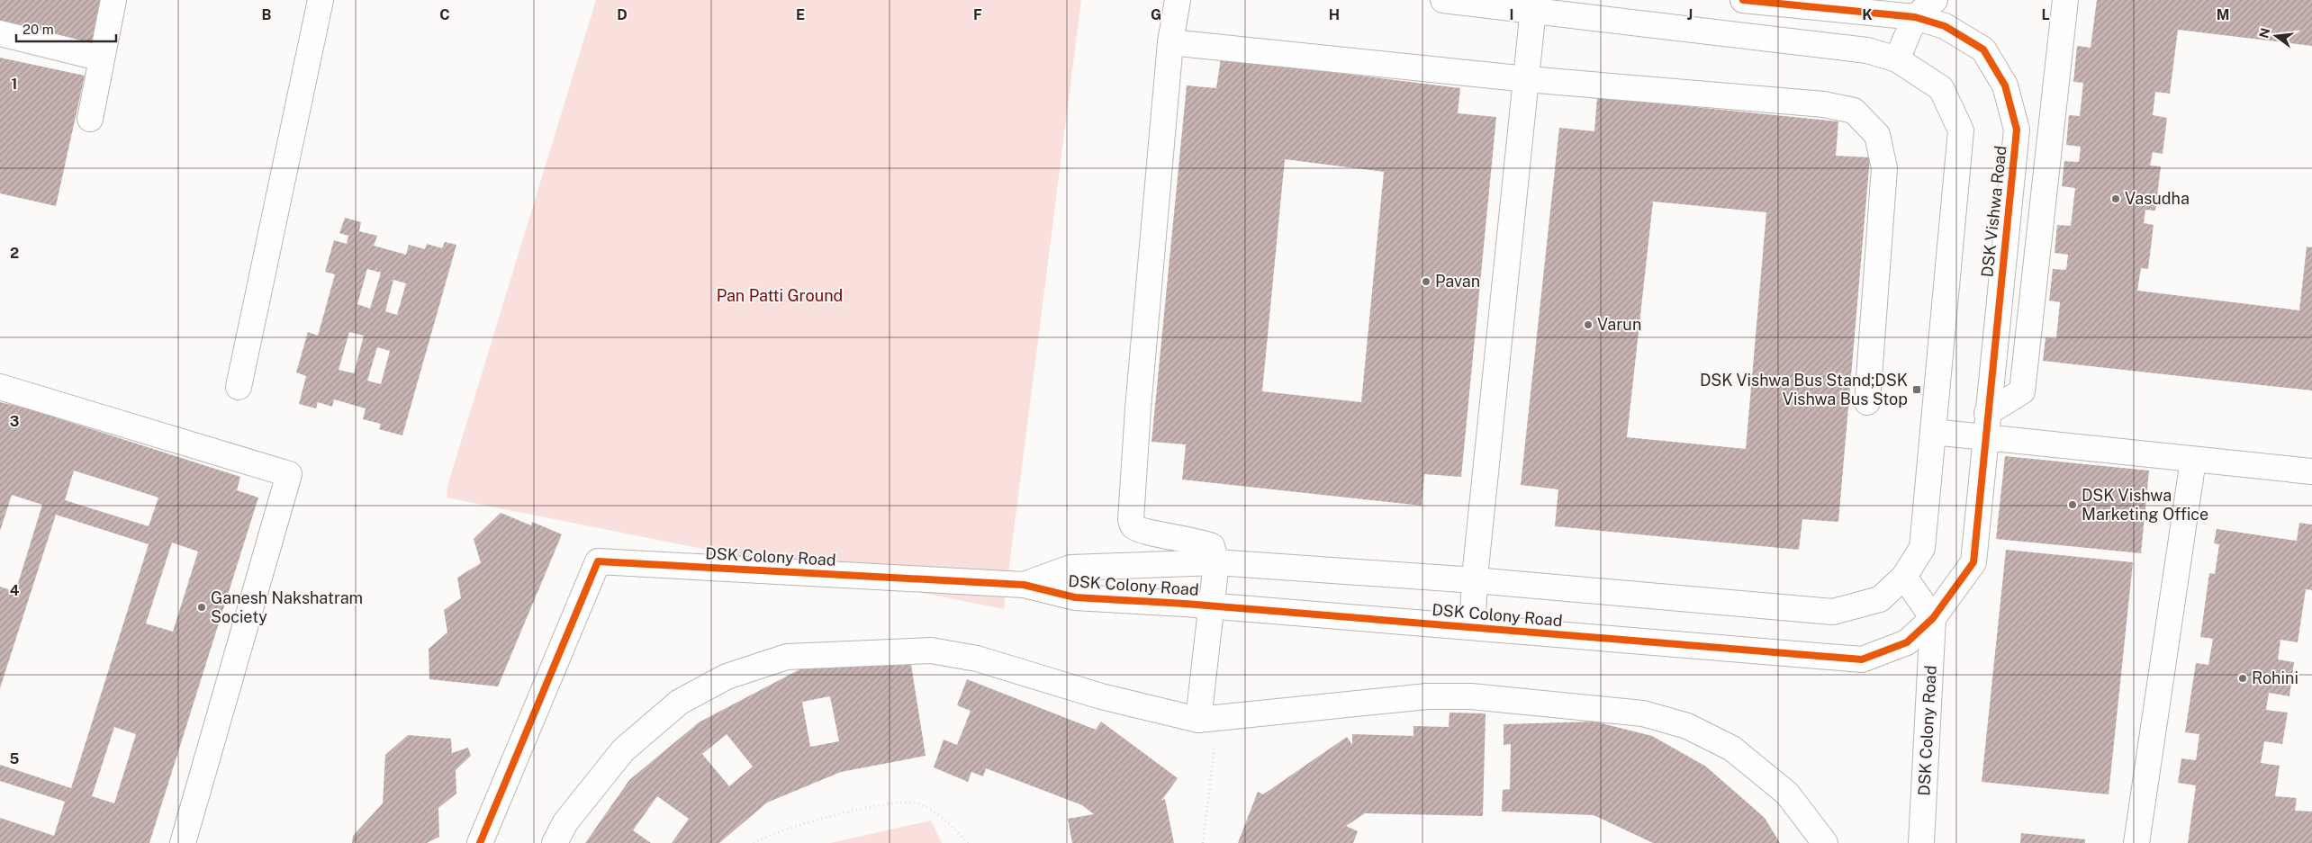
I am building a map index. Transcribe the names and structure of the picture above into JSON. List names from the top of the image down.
{
  "streets": {
    "street": ["DSK Vishwa Road", "DSK Colony Road"]
  },
  "crossings": [
    ["DSK Vishwa Road", "DSK Colony Road"]
  ],
  "parks": ["Pan Patti Ground"],
  "places": {
    "other": [
      "Vasudha",
      "Pavan",
      "Varun",
      "DSK Vishwa Marketing Office",
      "Ganesh Nakshatram Society",
      "Rohini"
    ],
    "transit": ["DSK Vishwa Bus Stand;DSK Vishwa Bus Stop"]
  },
  "scale_bar": "20 m",
  "north": "left",
  "grid": {
    "columns": [
      "B",
      "C",
      "D",
      "E",
      "F",
      "G",
      "H",
      "I",
      "J",
      "K",
      "L",
      "M"
    ],
    "rows": [
      "1",
      "2",
      "3",
      "4",
      "5"
    ]
  }
}
